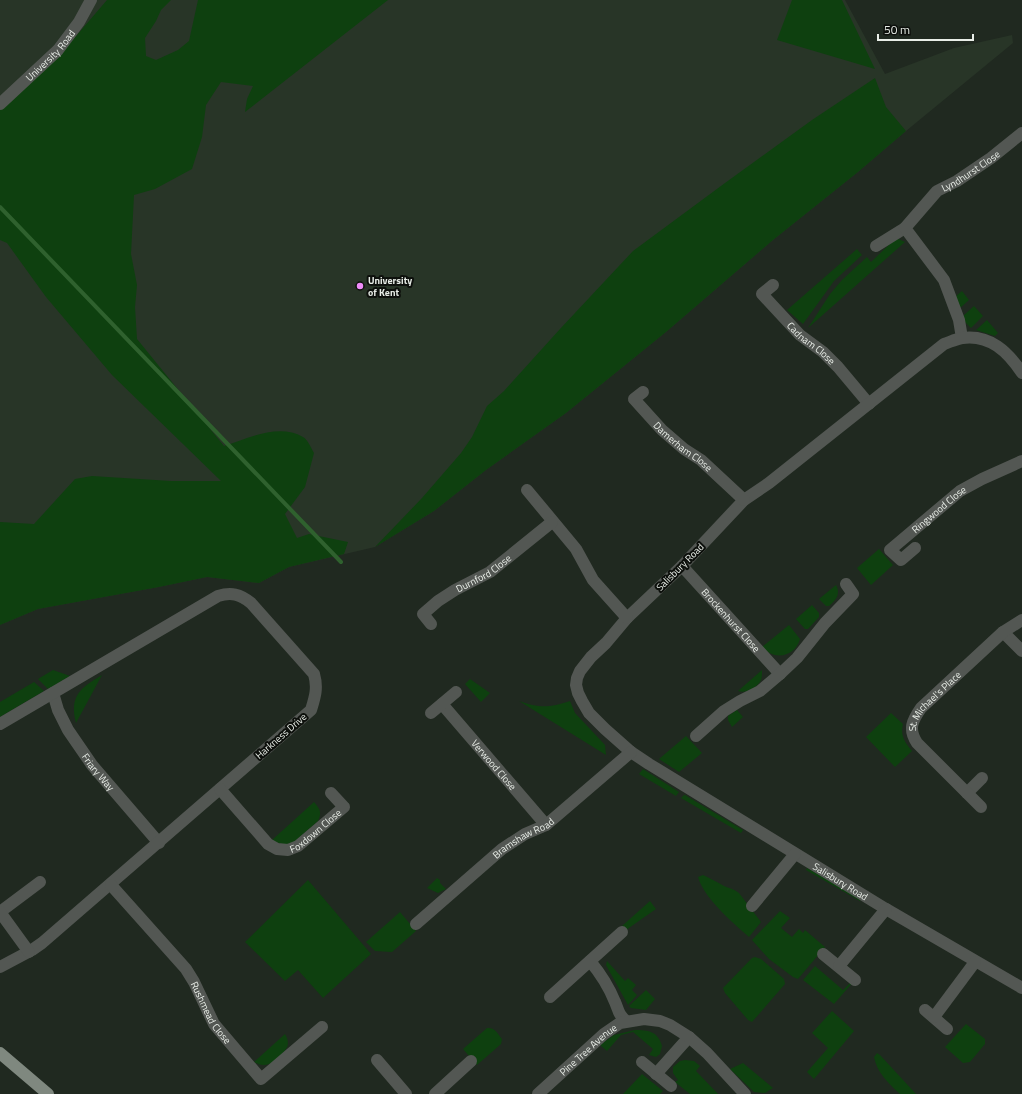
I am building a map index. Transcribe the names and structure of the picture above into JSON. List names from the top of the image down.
{
  "streets": {
    "street": [
      "University Road",
      "Lyndhurst Close",
      "Cadnam Close",
      "Damerham Close",
      "Ringwood Close",
      "Salisbury Road",
      "Durnford Close",
      "Brockenhurst Close",
      "St. Michael's Place",
      "Harkness Drive",
      "Verwood Close",
      "Friary Way",
      "Foxdown Close",
      "Bramshaw Road",
      "Rushmead Close",
      "Pine Tree Avenue"
    ]
  },
  "crossings": [
    ["Cadnam Close", "Salisbury Road"],
    ["Damerham Close", "Salisbury Road"],
    ["Salisbury Road", "Brockenhurst Close"],
    ["Salisbury Road", "Bramshaw Road"],
    ["Harkness Drive", "Friary Way"],
    ["Harkness Drive", "Foxdown Close"],
    ["Harkness Drive", "Rushmead Close"],
    ["Verwood Close", "Bramshaw Road"]
  ],
  "places": ["University of Kent"],
  "scale_bar": "50 m"
}
